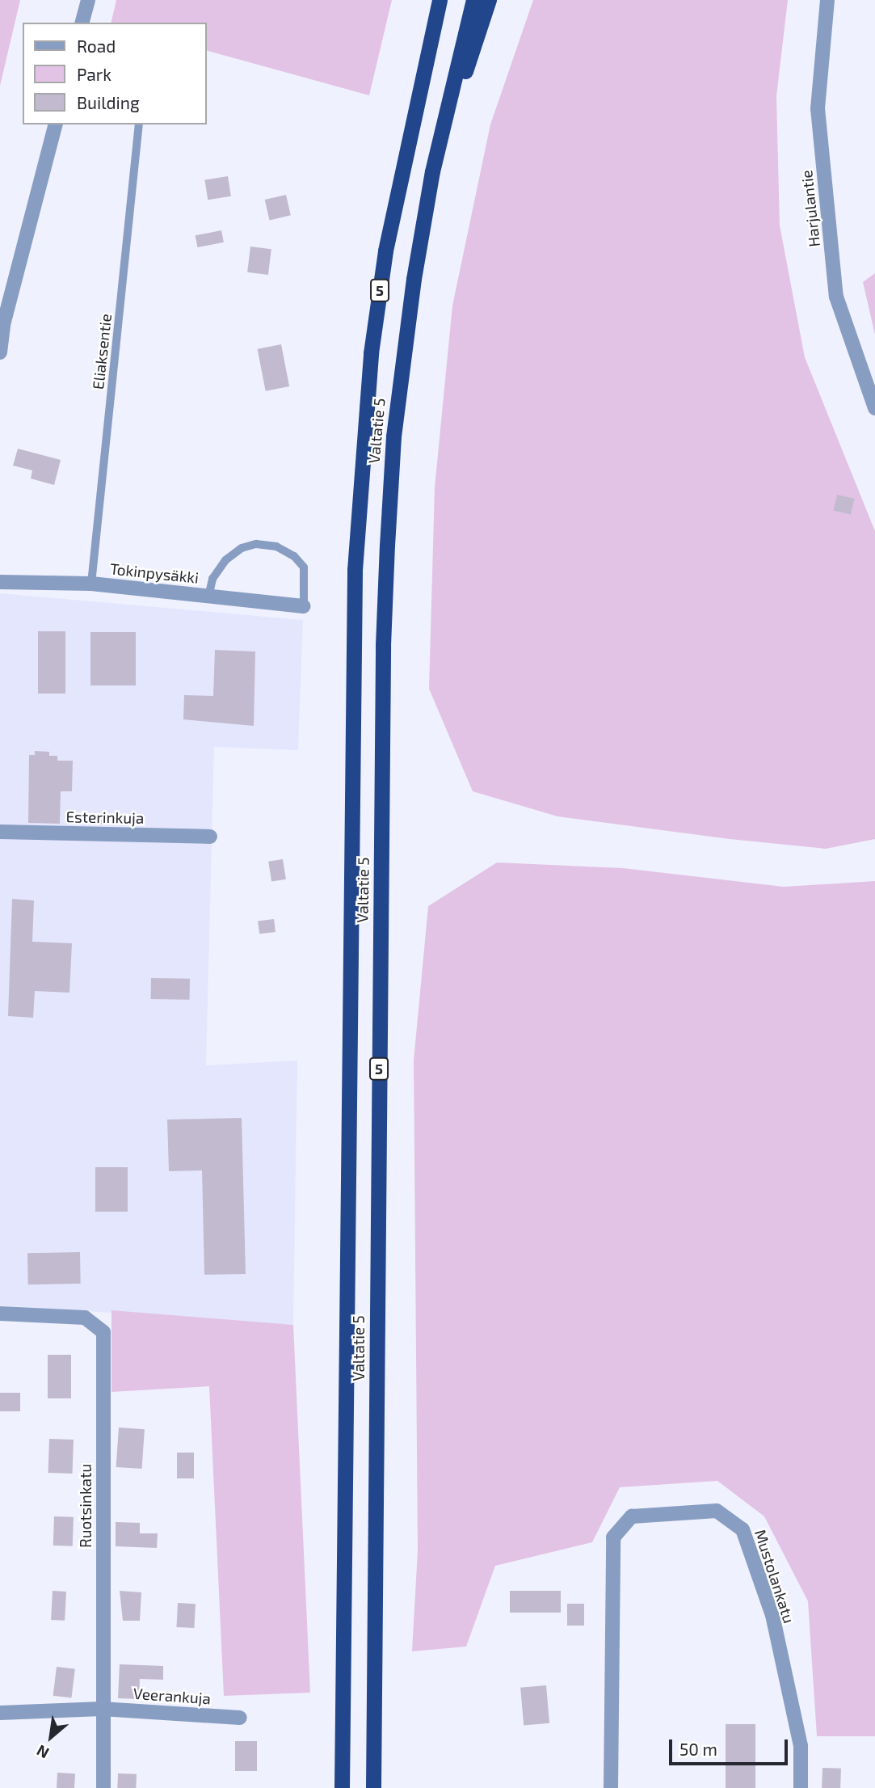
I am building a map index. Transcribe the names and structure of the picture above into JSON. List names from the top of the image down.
{
  "streets": {
    "highway": ["5", "Valtatie 5"],
    "street": [
      "Harjulantie",
      "Tokinpysäkki",
      "Esterinkuja",
      "Ruotsinkatu",
      "Mustolankatu",
      "Veerankuja"
    ],
    "lane": ["Eliaksentie"]
  },
  "crossings": [
    ["Eliaksentie", "Tokinpysäkki"],
    ["Ruotsinkatu", "Veerankuja"]
  ],
  "legend": ["Road", "Park", "Building"],
  "scale_bar": "50 m",
  "north": "bottom left"
}
